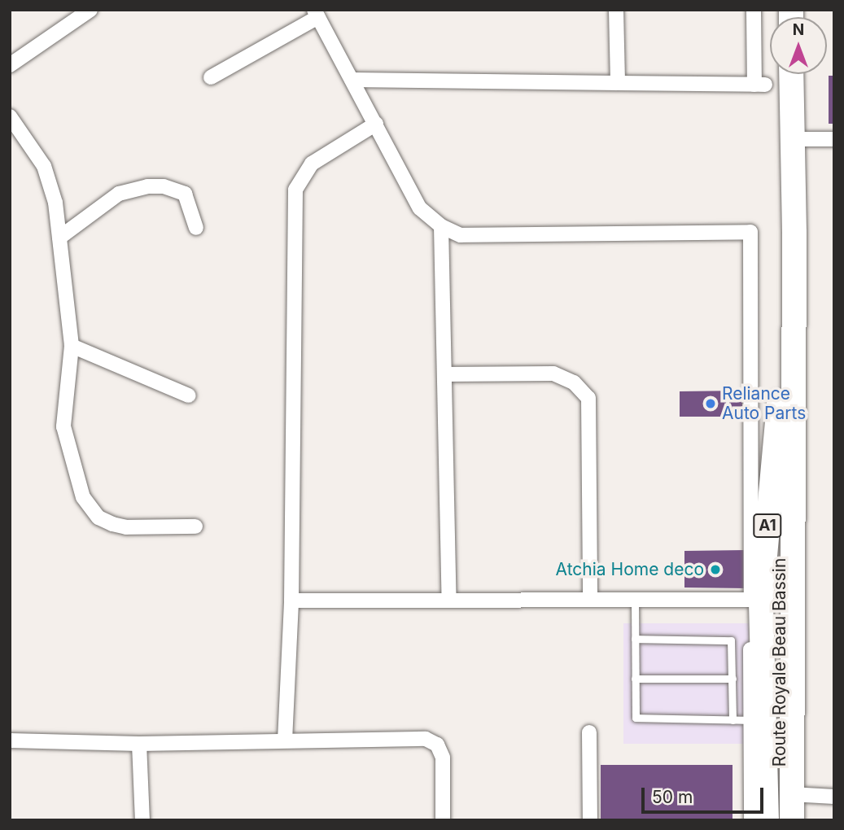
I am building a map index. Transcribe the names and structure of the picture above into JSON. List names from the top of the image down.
{
  "streets": {
    "main road": ["A1", "Route Royale Beau Bassin"]
  },
  "places": ["Reliance Auto Parts", "Atchia Home deco"],
  "scale_bar": "50 m",
  "north": "top"
}
